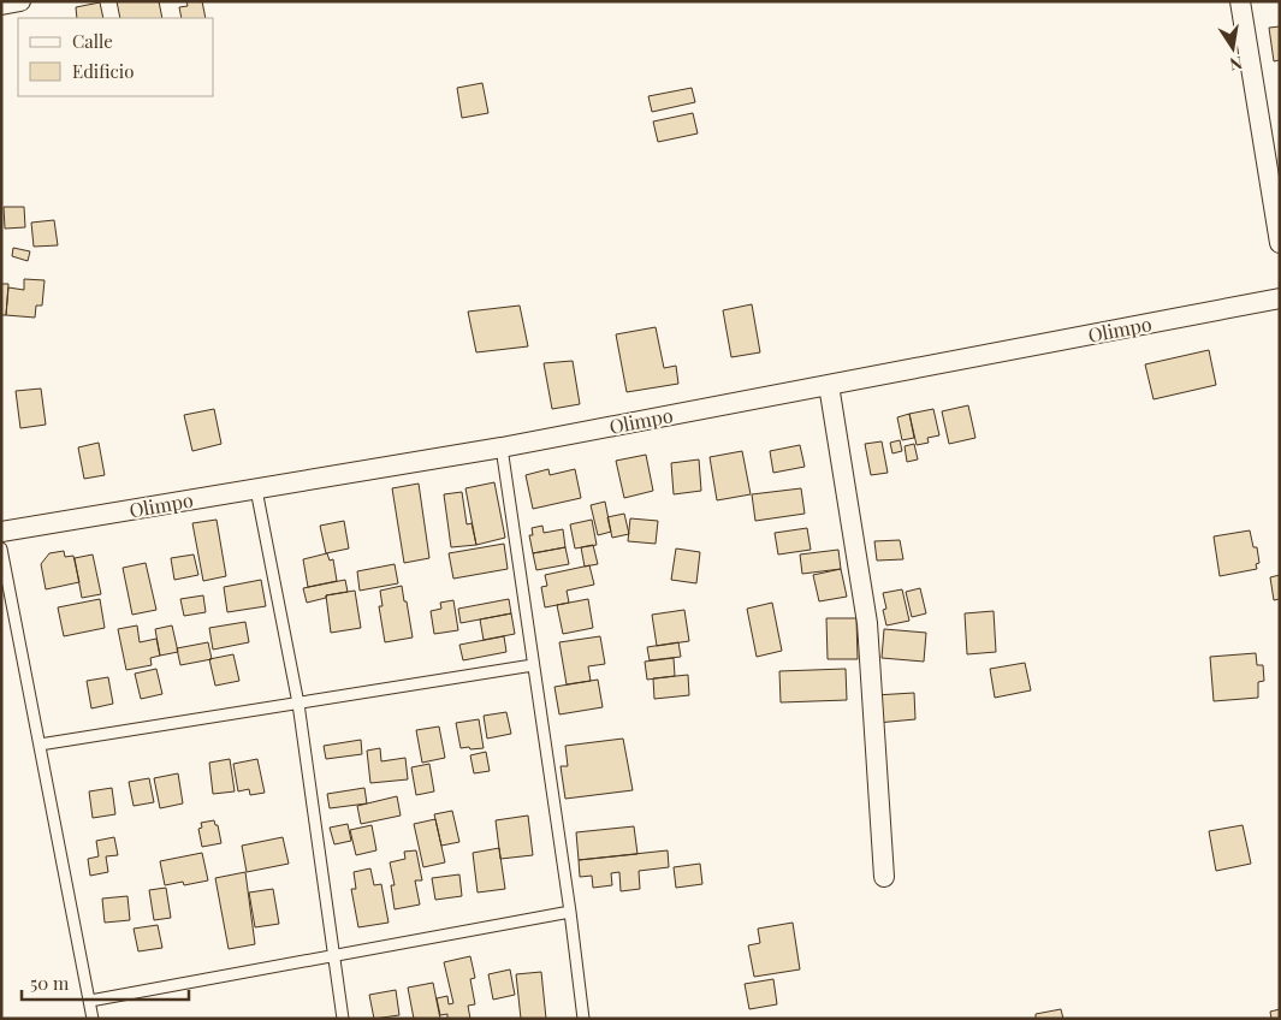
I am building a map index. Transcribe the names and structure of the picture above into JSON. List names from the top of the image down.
{
  "streets": {
    "street": ["Olimpo"]
  },
  "legend": ["Calle", "Edificio"],
  "scale_bar": "50 m",
  "north": "bottom"
}
